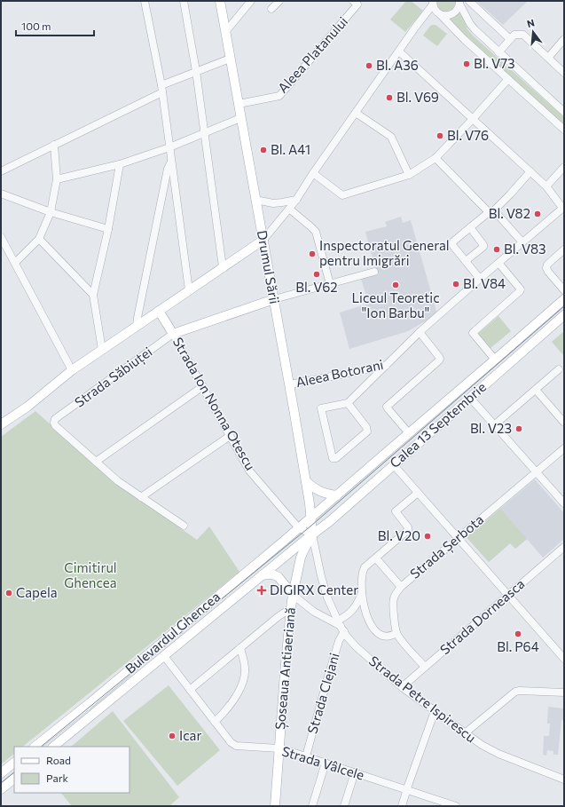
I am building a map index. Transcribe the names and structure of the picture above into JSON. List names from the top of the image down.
{
  "streets": {
    "main road": [
      "Drumul Sării",
      "Strada Ion Nonna Otescu",
      "Calea 13 Septembrie",
      "Bulevardul Ghencea",
      "Șoseaua Antiaeriană"
    ],
    "street": [
      "Aleea Platanului",
      "Aleea Botorani",
      "Strada Săbiuței",
      "Strada Șerbota",
      "Strada Dorneasca",
      "Strada Clejani",
      "Strada Petre Ispirescu",
      "Strada Vâlcele"
    ]
  },
  "crossings": [
    ["Aleea Platanului", "Drumul Sării"],
    ["Drumul Sării", "Aleea Botorani"],
    ["Drumul Sării", "Calea 13 Septembrie"],
    ["Drumul Sării", "Bulevardul Ghencea"],
    ["Drumul Sării", "Șoseaua Antiaeriană"],
    ["Drumul Sării", "Strada Petre Ispirescu"],
    ["Strada Săbiuței", "Strada Ion Nonna Otescu"],
    ["Strada Ion Nonna Otescu", "Bulevardul Ghencea"],
    ["Calea 13 Septembrie", "Bulevardul Ghencea"],
    ["Calea 13 Septembrie", "Șoseaua Antiaeriană"],
    ["Calea 13 Septembrie", "Strada Petre Ispirescu"],
    ["Strada Șerbota", "Strada Dorneasca"],
    ["Strada Dorneasca", "Strada Petre Ispirescu"],
    ["Bulevardul Ghencea", "Șoseaua Antiaeriană"],
    ["Bulevardul Ghencea", "Strada Petre Ispirescu"],
    ["Bulevardul Ghencea", "Strada Vâlcele"],
    ["Șoseaua Antiaeriană", "Strada Petre Ispirescu"],
    ["Șoseaua Antiaeriană", "Strada Vâlcele"],
    ["Strada Clejani", "Strada Petre Ispirescu"],
    ["Strada Clejani", "Strada Vâlcele"]
  ],
  "parks": ["Cimitirul Ghencea"],
  "places": {
    "other": [
      "Bl. V73",
      "Bl. A36",
      "Bl. V69",
      "Bl. V76",
      "Bl. A41",
      "Bl. V82",
      "Bl. V83",
      "Inspectoratul General pentru Imigrări",
      "Bl. V62",
      "Bl. V84",
      "Liceul Teoretic \"Ion Barbu\"",
      "Bl. V23",
      "Bl. V20",
      "Capela",
      "Bl. P64",
      "Icar"
    ],
    "health": ["DIGIRX Center"]
  },
  "legend": ["Road", "Park"],
  "scale_bar": "100 m",
  "north": "top"
}
